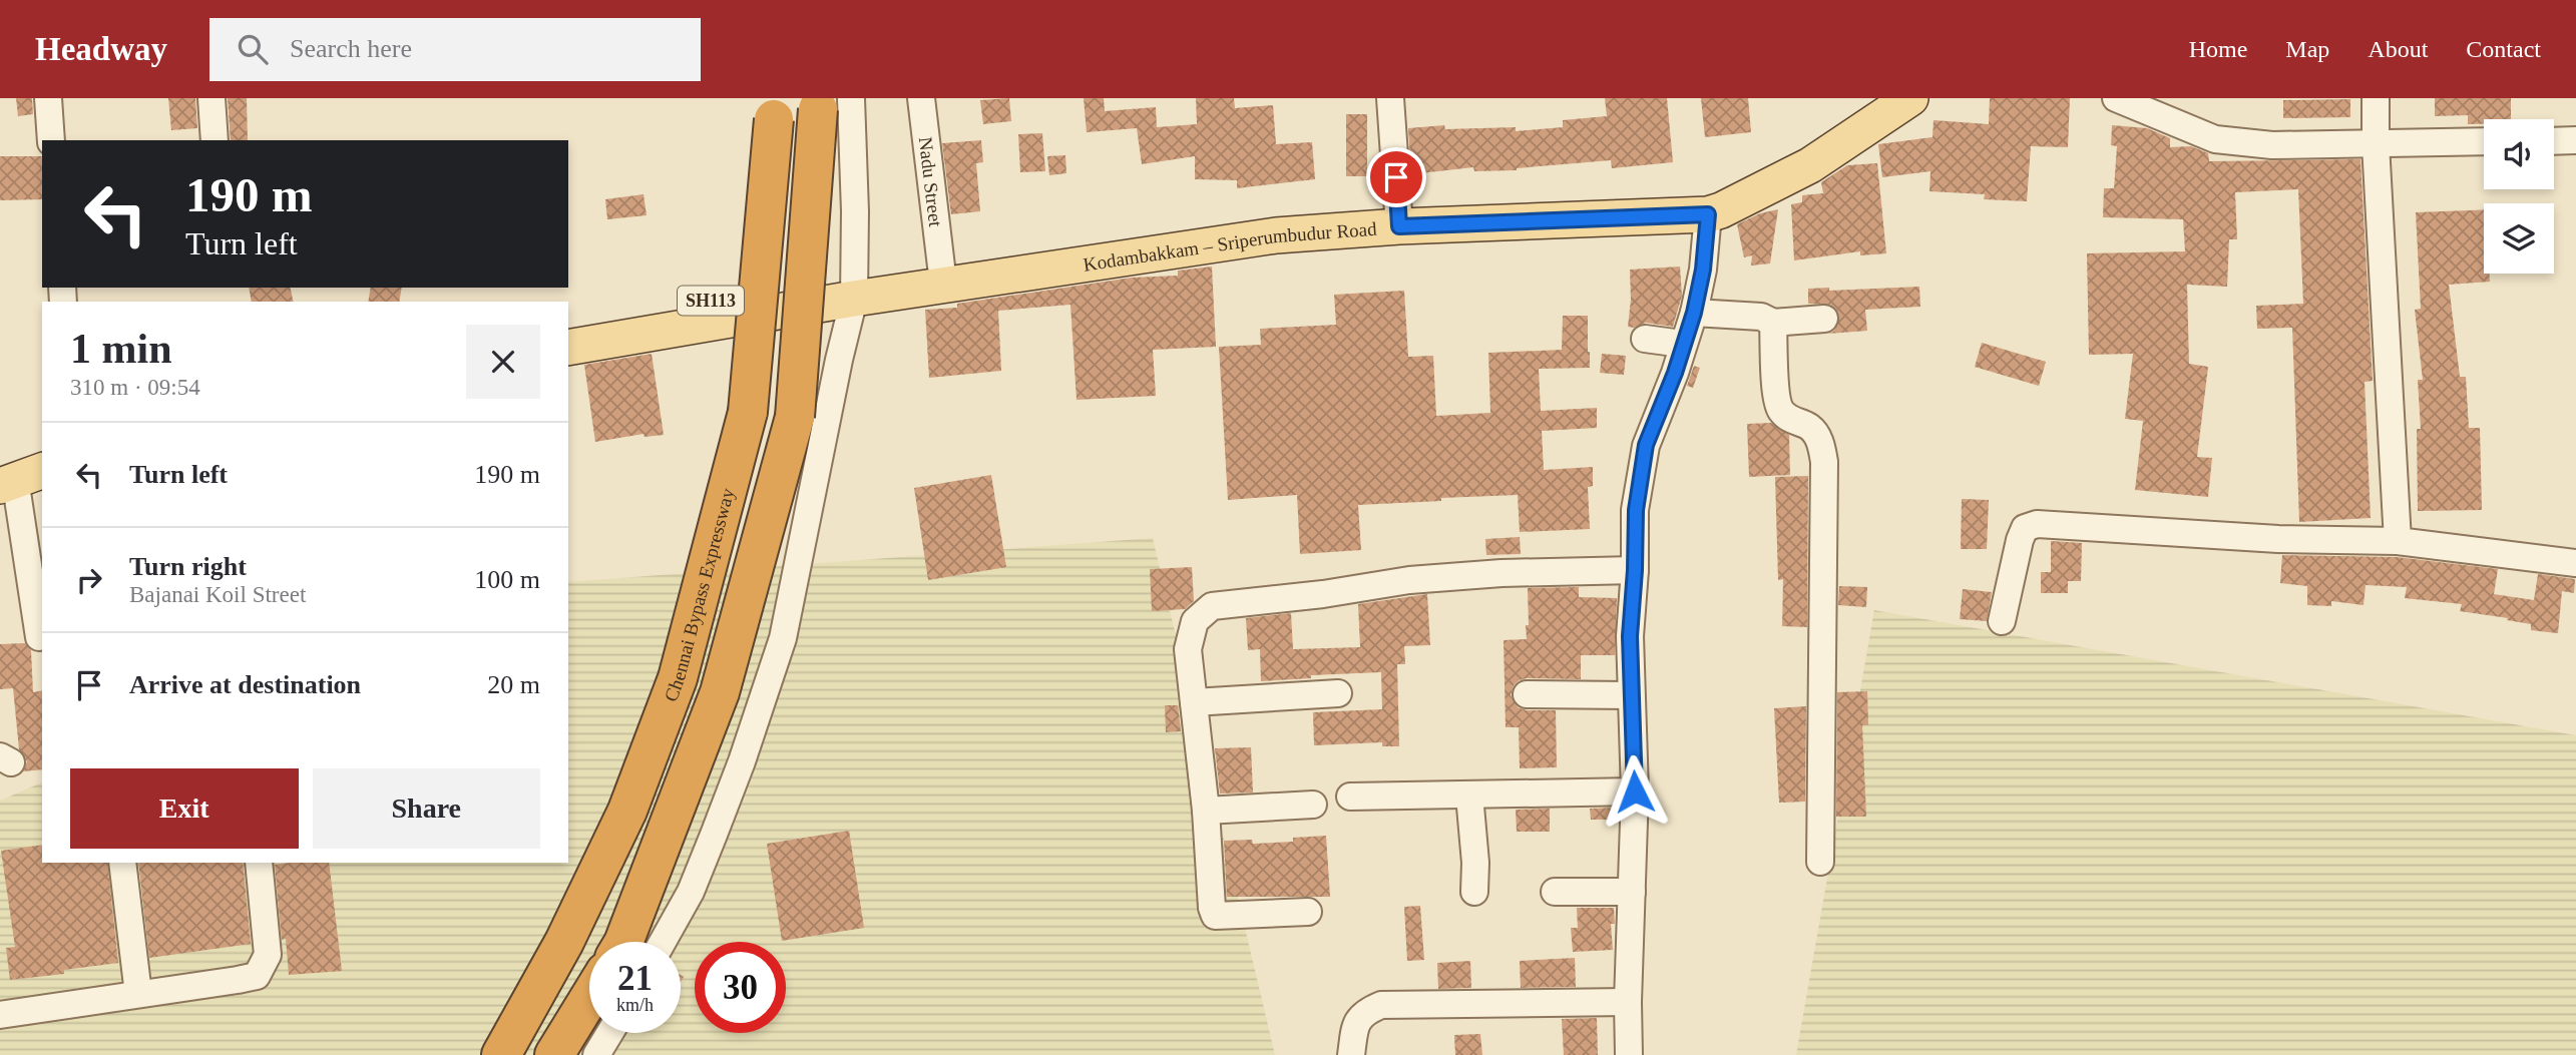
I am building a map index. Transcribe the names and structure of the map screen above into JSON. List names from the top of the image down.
{
  "streets": {
    "highway": ["Chennai Bypass Expressway"],
    "main road": ["Kodambakkam – Sriperumbudur Road", "SH113"],
    "street": ["Nadu Street"]
  },
  "crossings": [
    ["Nadu Street", "Kodambakkam – Sriperumbudur Road"]
  ],
  "page": {
    "header": "Headway",
    "search": "Search here",
    "nav": [
      "Home",
      "Map",
      "About",
      "Contact"
    ],
    "turn": ["190 m", "Turn left"],
    "heading": ["1 min", "310 m · 09:54"],
    "list": [
      {
        "name": "Turn left",
        "value": "190 m"
      },
      {
        "name": "Turn right",
        "note": "Bajanai Koil Street",
        "value": "100 m"
      },
      {
        "name": "Arrive at destination",
        "value": "20 m"
      }
    ],
    "buttons": ["Exit", "Share"],
    "speed": "21 km/h",
    "limit": "30"
  }
}
